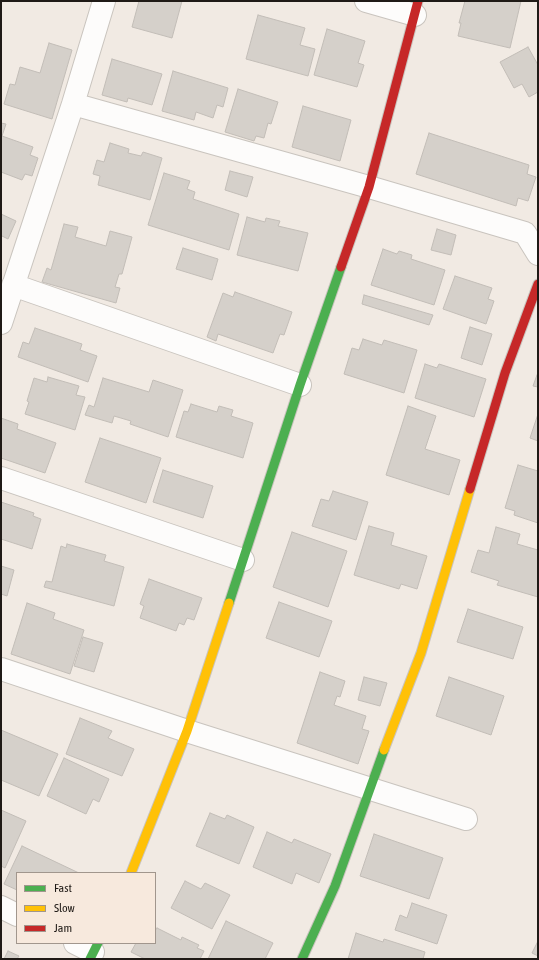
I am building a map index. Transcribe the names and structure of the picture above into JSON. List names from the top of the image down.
{
  "legend": ["Fast", "Slow", "Jam"]
}
